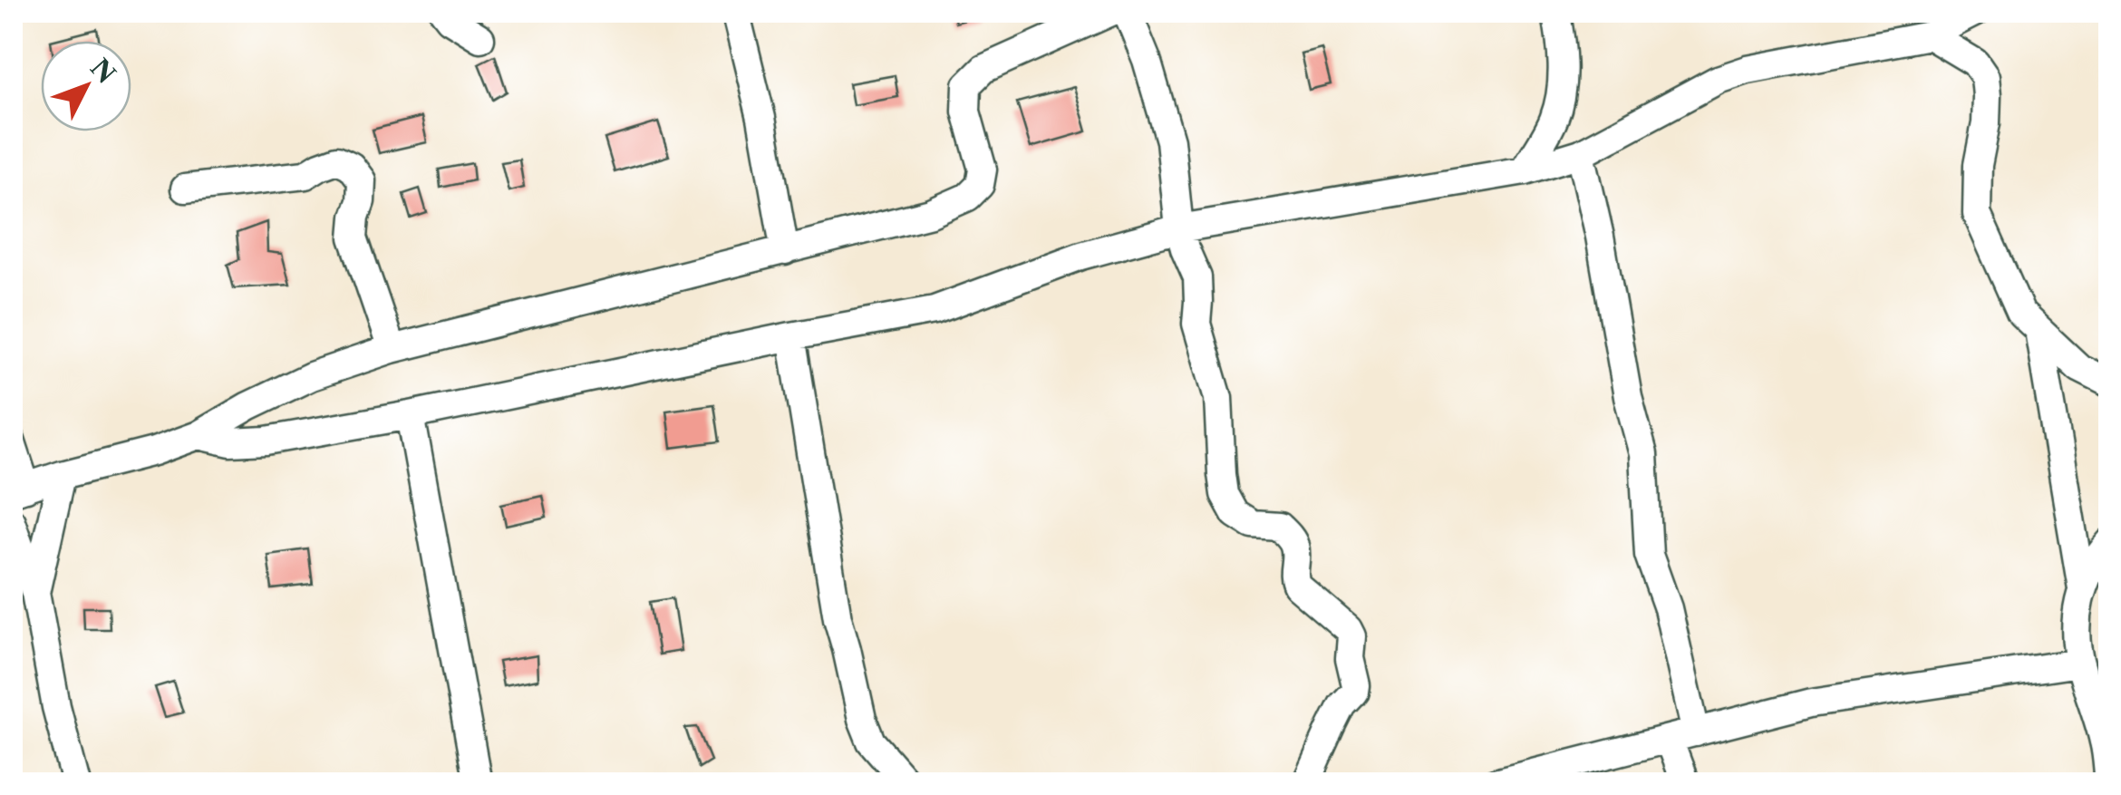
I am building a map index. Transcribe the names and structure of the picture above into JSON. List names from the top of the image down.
{
  "north": "top right"
}
